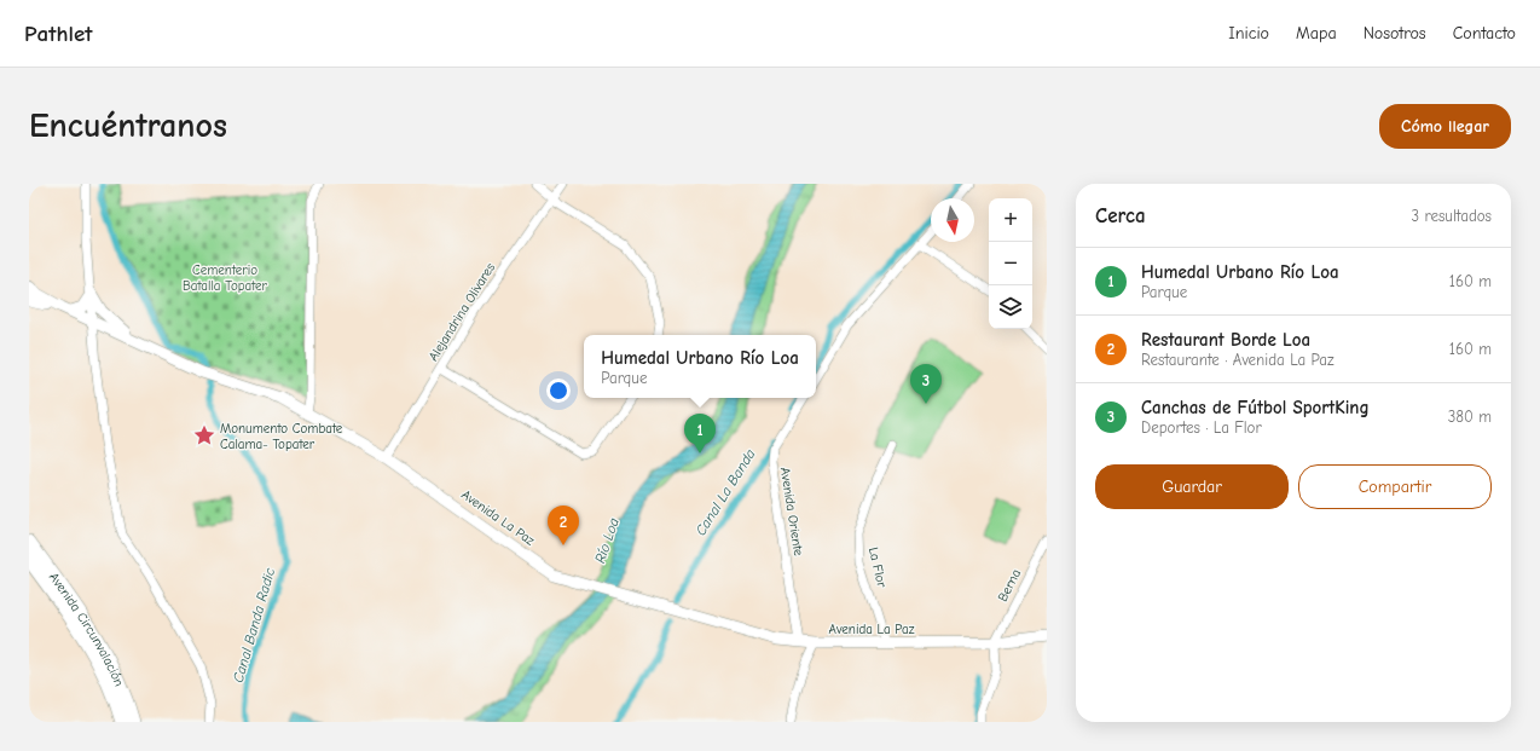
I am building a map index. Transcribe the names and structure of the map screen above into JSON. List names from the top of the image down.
{
  "streets": {
    "highway": ["Avenida Circunvalación"],
    "main road": ["Avenida La Paz"],
    "street": [
      "Alejandrina Olivares",
      "Avenida Oriente",
      "La Flor",
      "Berna"
    ]
  },
  "crossings": [
    ["Alejandrina Olivares", "Avenida La Paz"],
    ["Avenida Oriente", "Avenida La Paz"],
    ["Avenida La Paz", "La Flor"],
    ["Avenida La Paz", "Berna"]
  ],
  "water": ["Canal La Banda", "Río Loa", "Canal Banda Radic"],
  "parks": ["Cementerio Batalla Topater"],
  "places": {
    "place": ["Monumento Combate Calama- Topater"]
  },
  "north": "bottom",
  "page": {
    "header": "Pathlet",
    "nav": [
      "Inicio",
      "Mapa",
      "Nosotros",
      "Contacto"
    ],
    "buttons": [
      "Cómo llegar",
      ["Guardar", "Compartir"]
    ],
    "title": "Encuéntranos",
    "heading": ["Cerca", "3 resultados"],
    "map_buttons": ["+", "−"],
    "list": [
      {
        "mark": "1",
        "name": "Humedal Urbano Río Loa",
        "note": "Parque",
        "value": "160 m"
      },
      {
        "mark": "2",
        "name": "Restaurant Borde Loa",
        "note": "Restaurante · Avenida La Paz",
        "value": "160 m"
      },
      {
        "mark": "3",
        "name": "Canchas de Fútbol SportKing",
        "note": "Deportes · La Flor",
        "value": "380 m"
      }
    ],
    "popup": ["Humedal Urbano Río Loa", "Parque"],
    "pins": ["3", "1", "2"]
  }
}
